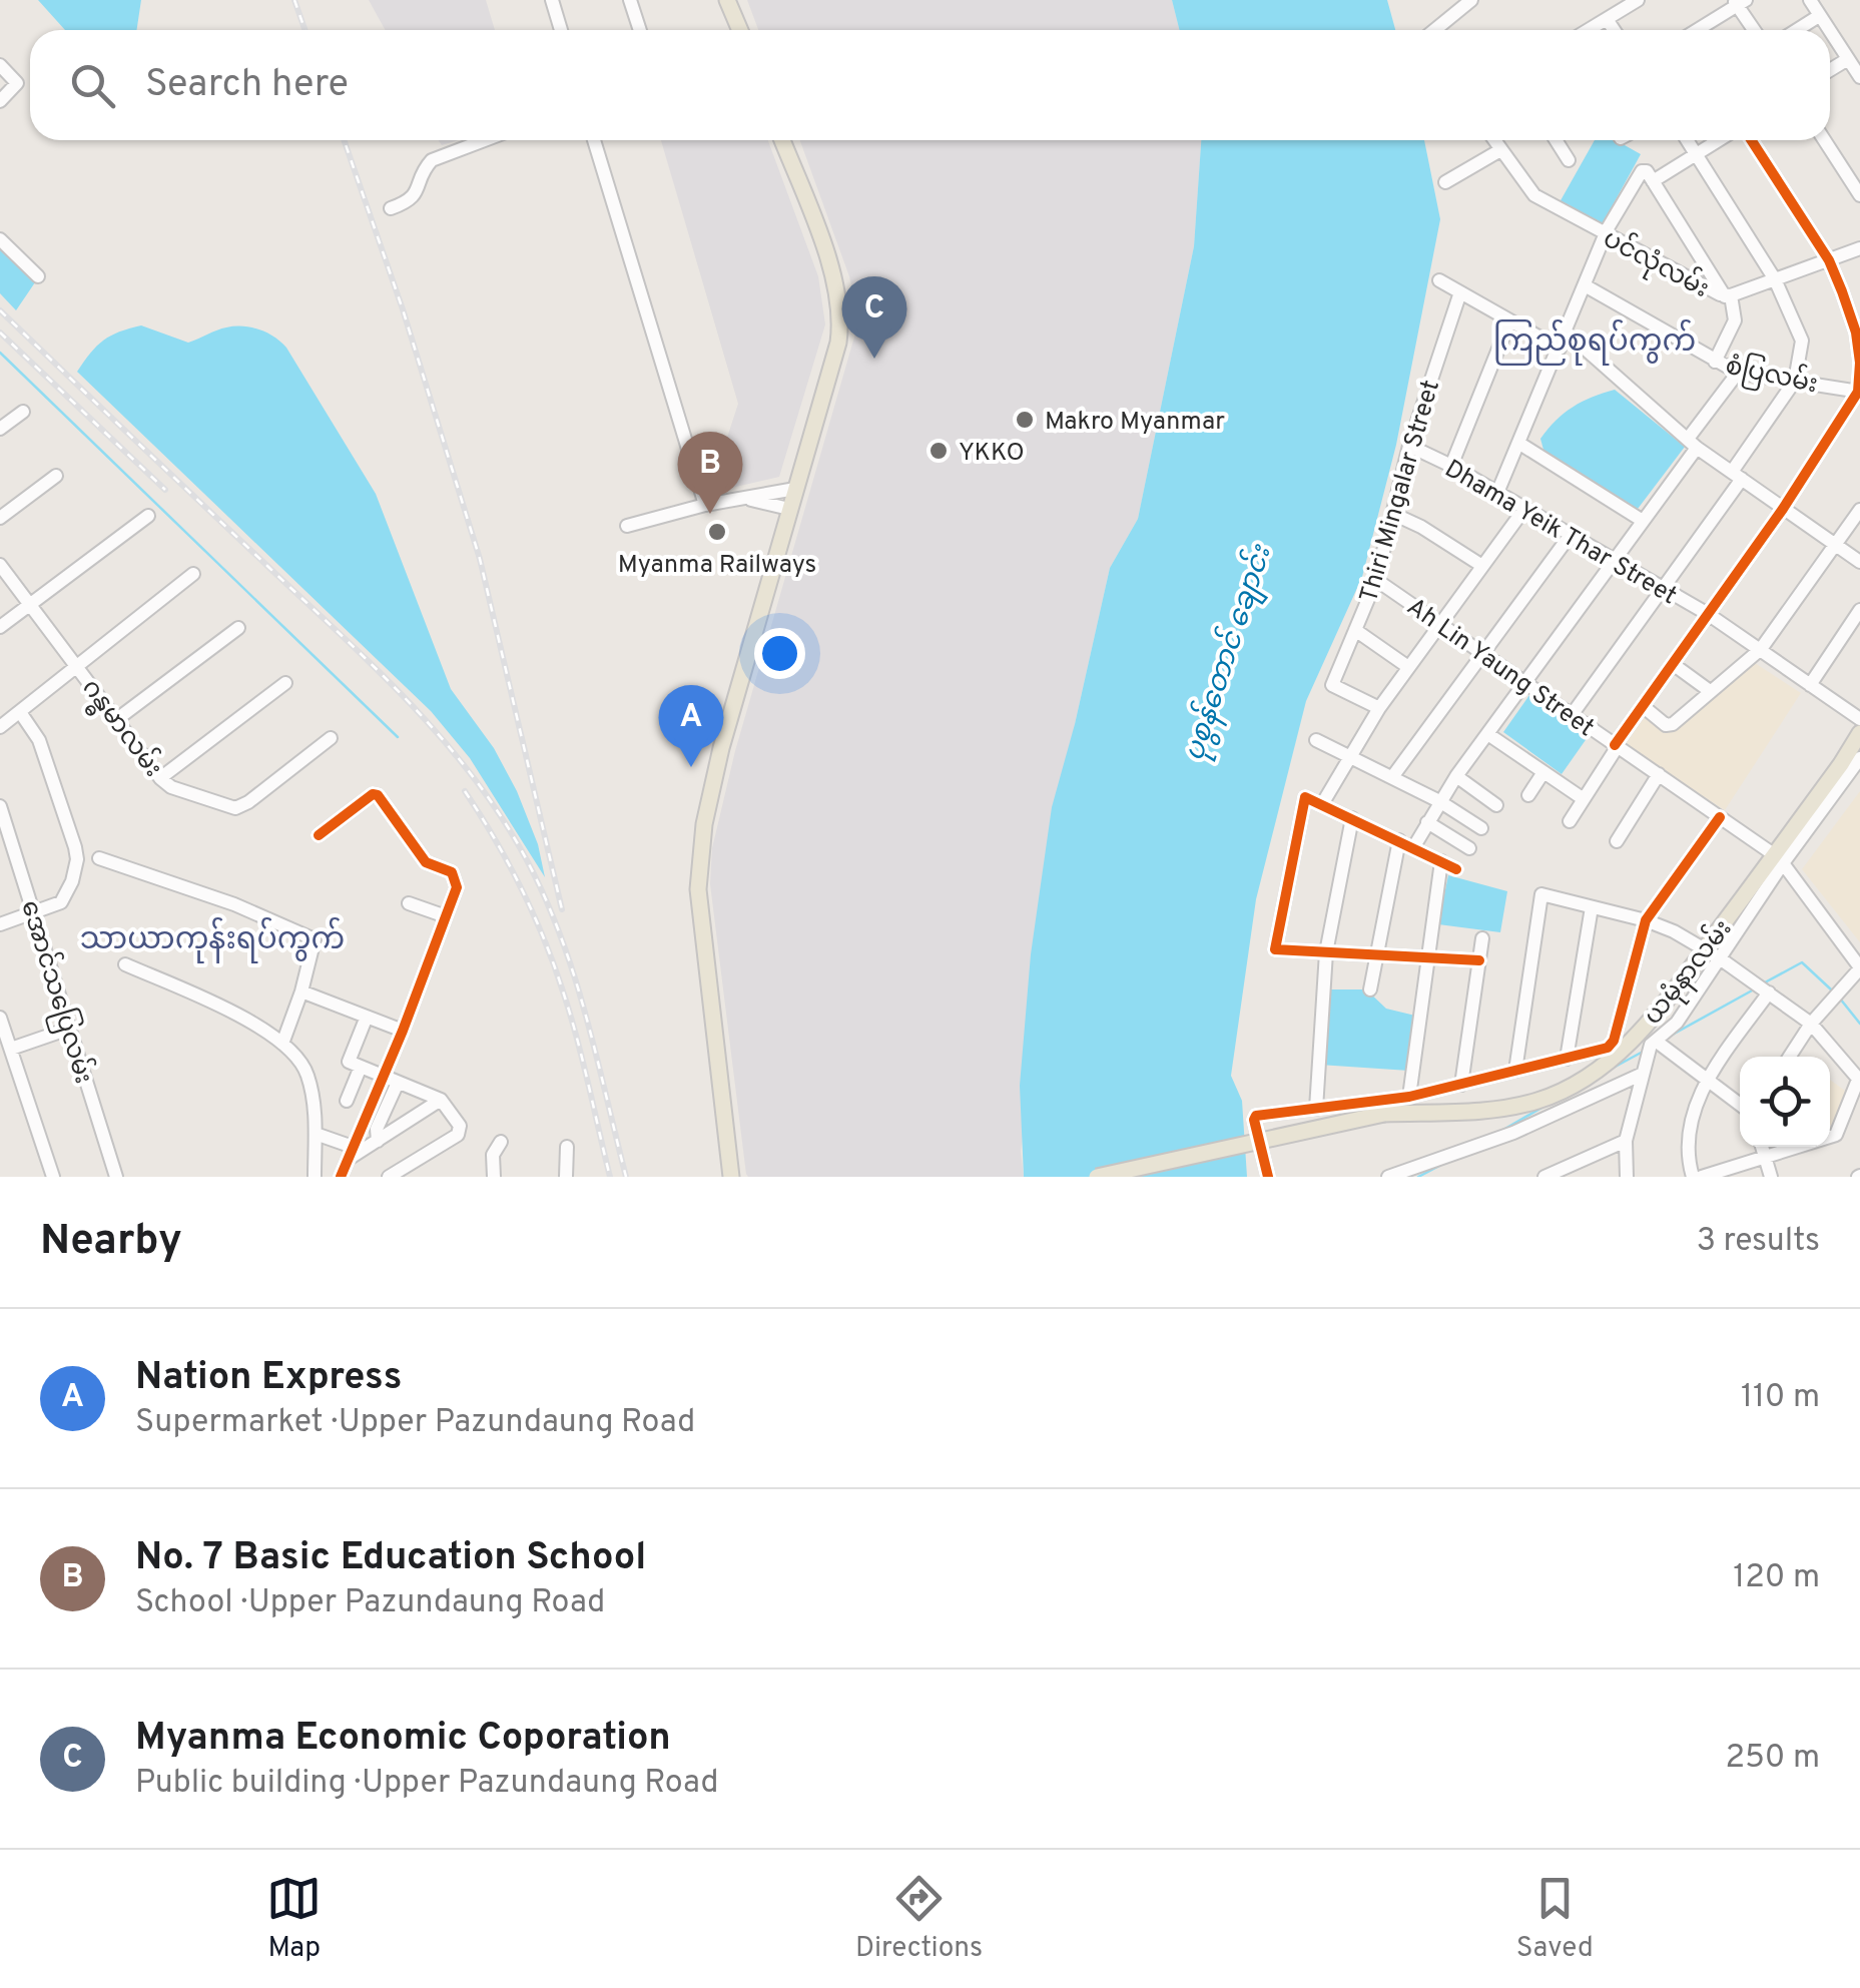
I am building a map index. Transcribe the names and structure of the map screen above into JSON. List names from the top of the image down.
{
  "streets": {
    "main road": ["ယမုံနာလမ်း"],
    "street": [
      "ပင်လုံလမ်း",
      "စံပြလမ်း",
      "Thiri Mingalar Street",
      "Dhama Yeik Thar Street",
      "Ah Lin Yaung Street",
      "ဂန္ဓမာလမ်း",
      "အောင်သပြေလမ်း"
    ]
  },
  "crossings": [
    ["Thiri Mingalar Street", "Dhama Yeik Thar Street"],
    ["Thiri Mingalar Street", "Ah Lin Yaung Street"],
    ["Ah Lin Yaung Street", "ယမုံနာလမ်း"]
  ],
  "districts": ["ကြည်စုရပ်ကွက်", "သာယာကုန်းရပ်ကွက်"],
  "water": ["ပုစွန်တောင် ချောင်း"],
  "places": ["Makro Myanmar", "YKKO", "Myanma Railways"],
  "page": {
    "search": "Search here",
    "pins": ["C", "B", "A"],
    "heading": ["Nearby", "3 results"],
    "list": [
      {
        "mark": "A",
        "name": "Nation Express",
        "note": "Supermarket · Upper Pazundaung Road",
        "value": "110 m"
      },
      {
        "mark": "B",
        "name": "No. 7 Basic Education School",
        "note": "School · Upper Pazundaung Road",
        "value": "120 m"
      },
      {
        "mark": "C",
        "name": "Myanma Economic Coporation",
        "note": "Public building · Upper Pazundaung Road",
        "value": "250 m"
      }
    ],
    "nav": ["Map", "Directions", "Saved"]
  }
}
